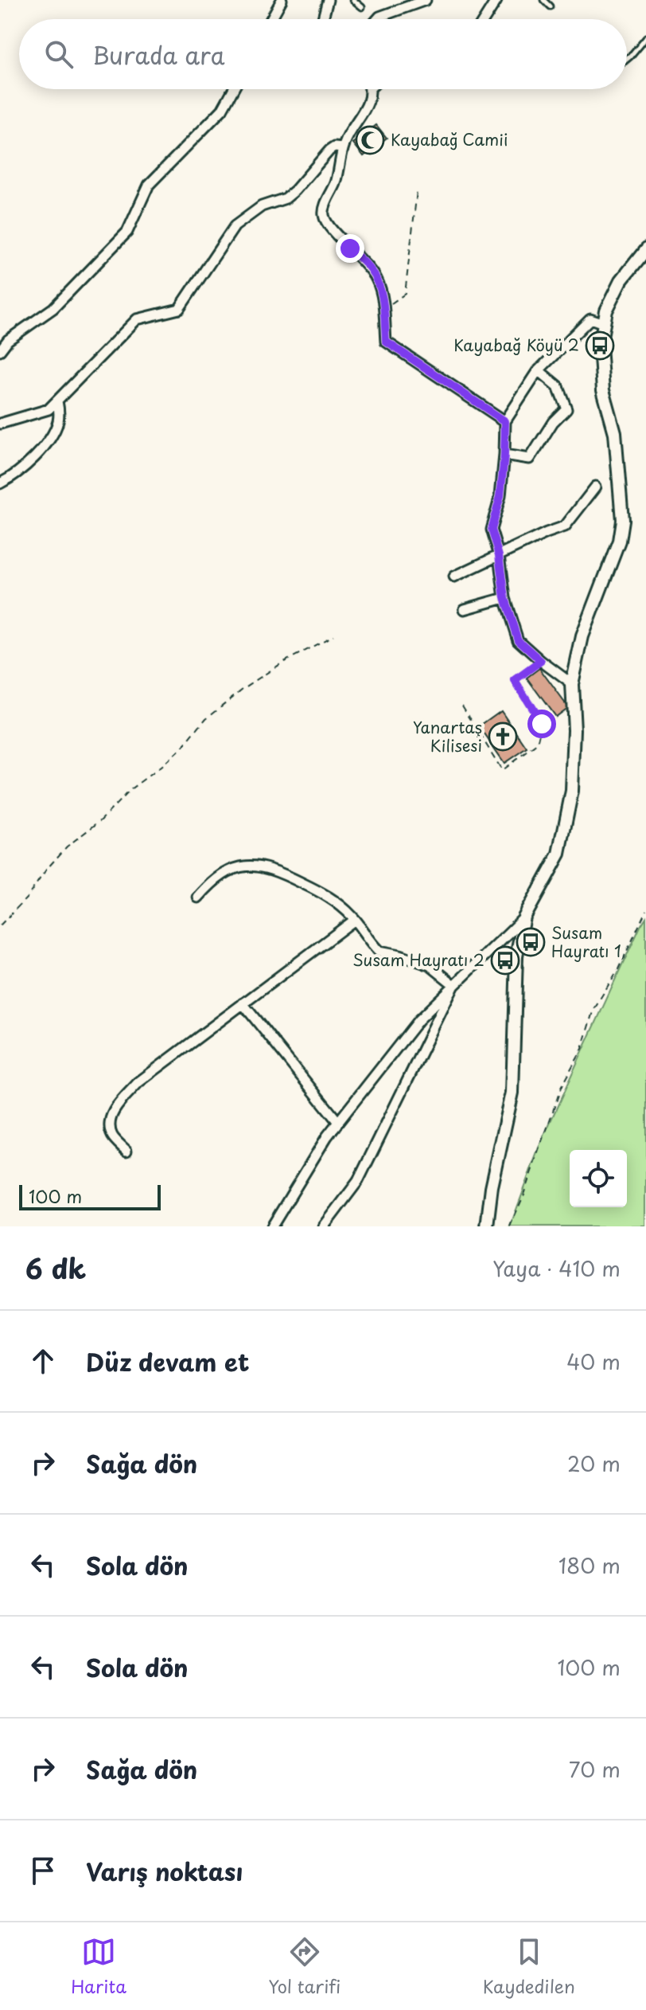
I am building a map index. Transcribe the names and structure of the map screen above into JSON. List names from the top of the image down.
{
  "places": {
    "mosque": ["Kayabağ Camii"],
    "bus stop": ["Kayabağ Köyü 2", "Susam Hayratı 1", "Susam Hayratı 2"],
    "church": ["Yanartaş Kilisesi"]
  },
  "scale_bar": "100 m",
  "page": {
    "search": "Burada ara",
    "scale": "100 m",
    "heading": ["6 dk", "Yaya · 410 m"],
    "list": [
      ["Düz devam et", "40 m"],
      ["Sağa dön", "20 m"],
      ["Sola dön", "180 m"],
      ["Sola dön", "100 m"],
      ["Sağa dön", "70 m"],
      "Varış noktası"
    ],
    "nav": ["Harita", "Yol tarifi", "Kaydedilen"]
  }
}
